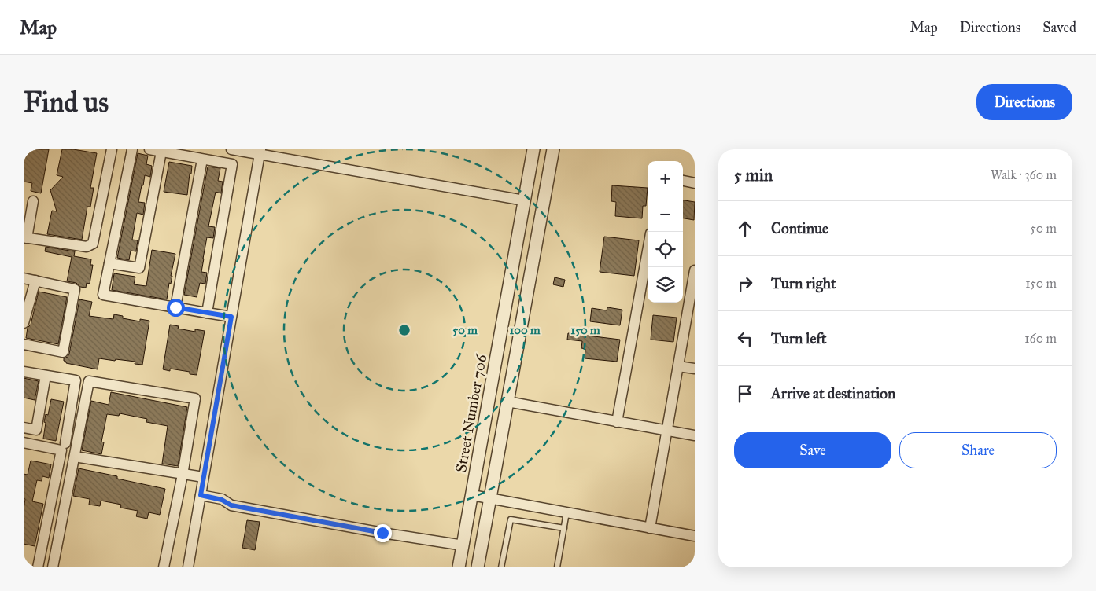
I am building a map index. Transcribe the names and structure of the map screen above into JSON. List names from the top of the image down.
{
  "streets": {
    "street": ["Street Number 706"]
  },
  "page": {
    "header": "Map",
    "nav": ["Map", "Directions", "Saved"],
    "buttons": [
      "Directions",
      ["Save", "Share"]
    ],
    "title": "Find us",
    "heading": ["5 min", "Walk · 360 m"],
    "map_buttons": ["+", "−"],
    "list": [
      ["Continue", "50 m"],
      ["Turn right", "150 m"],
      ["Turn left", "160 m"],
      "Arrive at destination"
    ]
  },
  "rings": ["50 m", "100 m", "150 m"]
}
